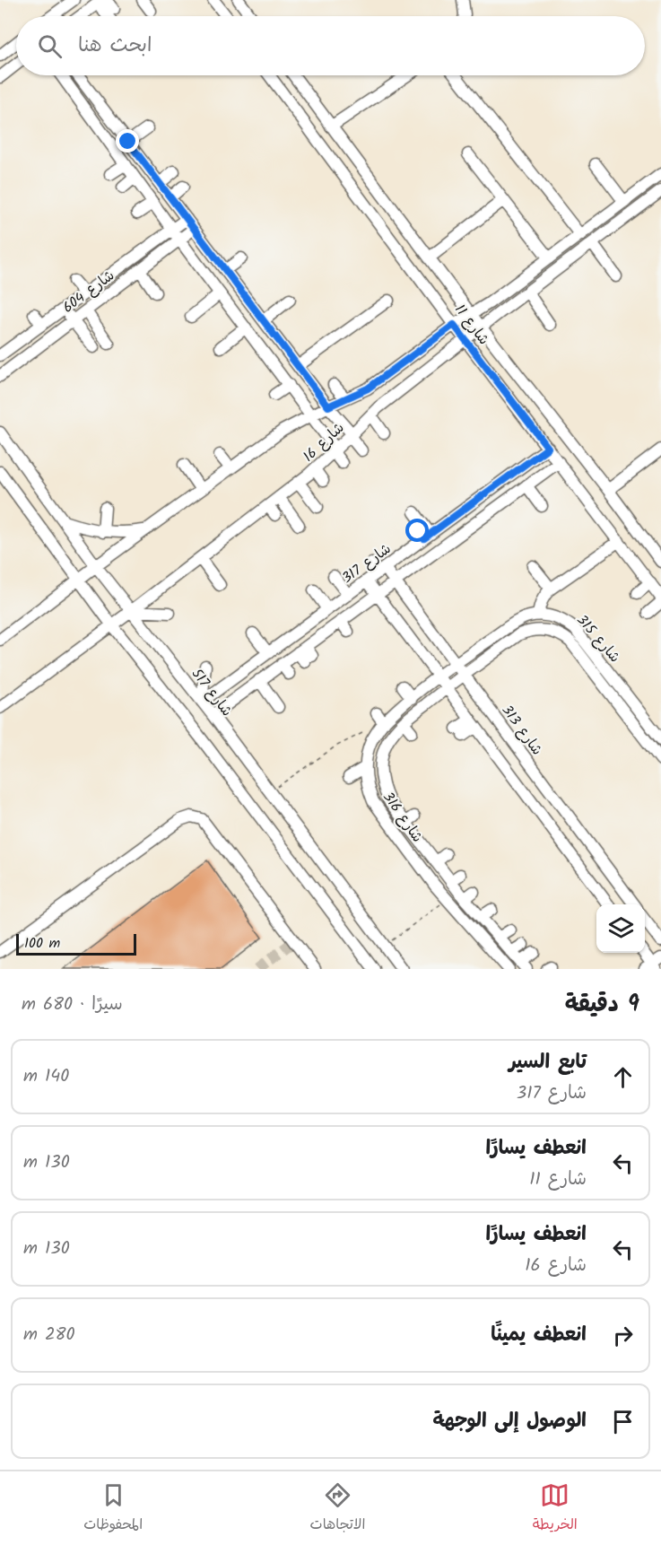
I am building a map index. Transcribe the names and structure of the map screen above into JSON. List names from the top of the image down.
{
  "streets": {
    "street": [
      "شارع 604",
      "شارع 11",
      "شارع 16",
      "شارع 317",
      "شارع 315",
      "شارع 517",
      "شارع 313",
      "شارع 316"
    ]
  },
  "crossings": [
    ["شارع 11", "شارع 16"],
    ["شارع 11", "شارع 317"],
    ["شارع 16", "شارع 517"],
    ["شارع 317", "شارع 517"],
    ["شارع 317", "شارع 313"],
    ["شارع 315", "شارع 313"],
    ["شارع 315", "شارع 316"]
  ],
  "scale_bar": "100 m",
  "page": {
    "search": "ابحث هنا",
    "scale": "100 m",
    "heading": ["9 دقيقة", "سيرًا · 680 m"],
    "list": [
      ["تابع السير", "شارع 317", "140 m"],
      ["انعطف يسارًا", "شارع 11", "130 m"],
      ["انعطف يسارًا", "شارع 16", "130 m"],
      ["انعطف يمينًا", "280 m"],
      "الوصول إلى الوجهة"
    ],
    "nav": ["الخريطة", "الاتجاهات", "المحفوظات"]
  }
}
